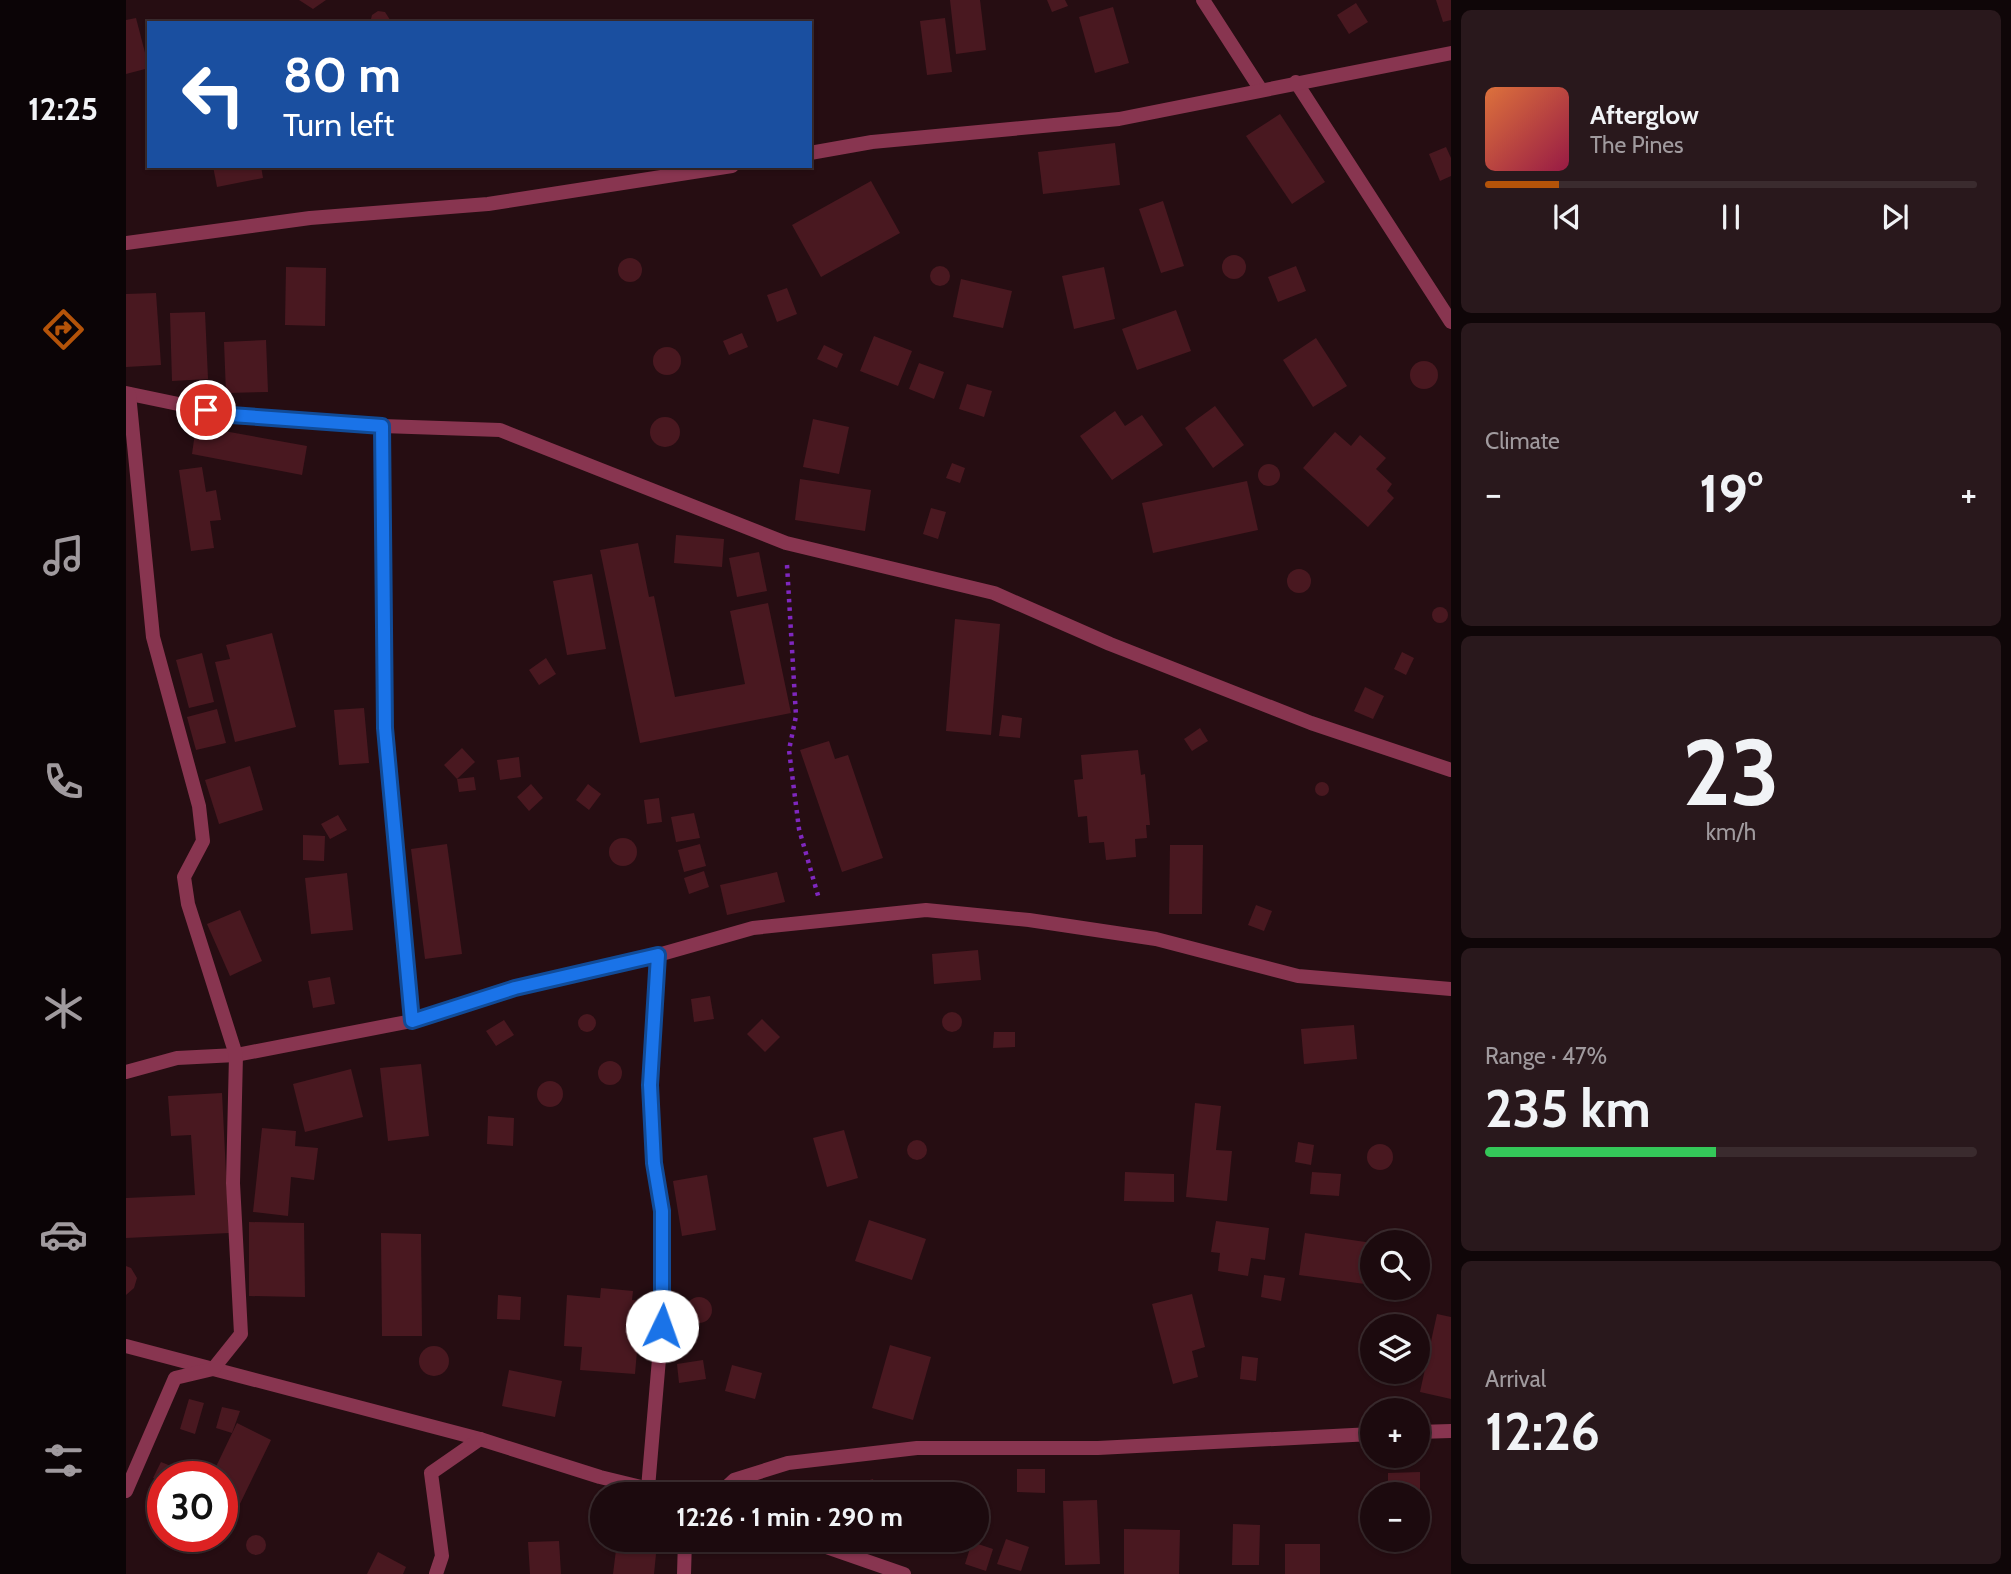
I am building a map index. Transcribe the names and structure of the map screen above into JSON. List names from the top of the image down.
{
  "page": {
    "tabs": "12:25",
    "turn": ["80 m", "Turn left"],
    "song": ["Afterglow", "The Pines"],
    "tile": [
      "Climate",
      ["23", "km/h"],
      ["Range · 47%", "235 km"],
      ["Arrival", "12:26"]
    ],
    "heat": ["−", "19°", "+"],
    "map_buttons": ["+", "−"],
    "limit": "30",
    "trip": "12:26 · 1 min · 290 m"
  }
}
